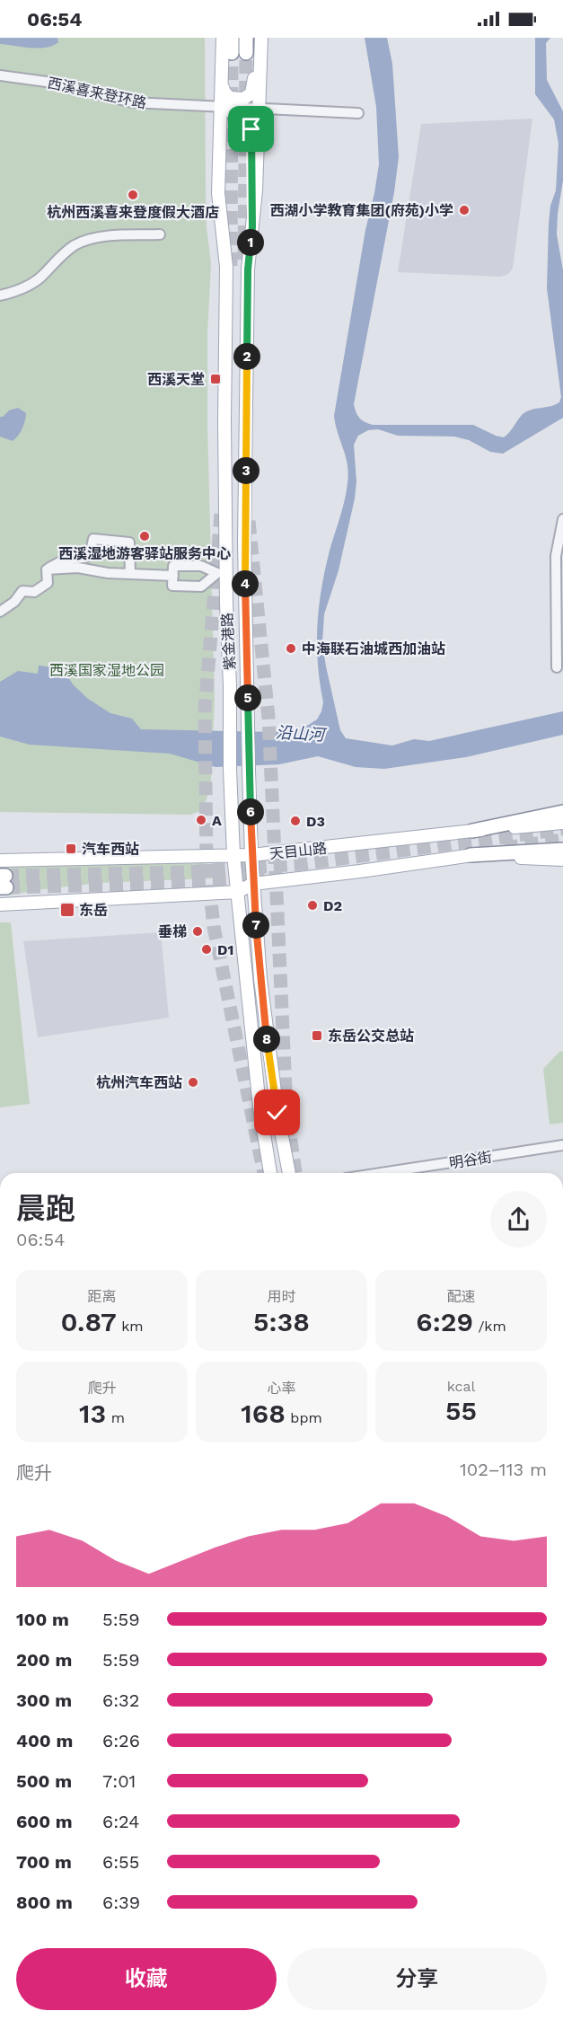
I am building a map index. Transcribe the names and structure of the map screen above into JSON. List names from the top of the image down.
{
  "streets": {
    "main road": ["紫金港路", "天目山路"],
    "street": ["西溪喜来登环路", "明谷街"]
  },
  "crossings": [
    ["西溪喜来登环路", "紫金港路"],
    ["紫金港路", "天目山路"]
  ],
  "water": ["沿山河"],
  "parks": ["西溪国家湿地公园"],
  "places": {
    "other": [
      "杭州西溪喜来登度假大酒店",
      "西湖小学教育集团(府苑)小学",
      "西溪湿地游客驿站服务中心",
      "中海联石油城西加油站",
      "A",
      "D3",
      "D2",
      "垂梯",
      "D1",
      "杭州汽车西站"
    ],
    "transit": [
      "西溪天堂",
      "汽车西站",
      "东岳",
      "东岳公交总站"
    ]
  },
  "page": {
    "status": "06:54",
    "pins": [
      "1",
      "2",
      "3",
      "4",
      "5",
      "6",
      "7",
      "8"
    ],
    "heading": ["晨跑", "06:54"],
    "stats": [
      ["距离", "0.87 km"],
      ["用时", "5:38"],
      ["配速", "6:29 /km"],
      ["爬升", "13 m"],
      ["心率", "168 bpm"],
      ["kcal", "55"]
    ],
    "chart": ["爬升", "102–113 m"],
    "list": [
      {
        "name": "100 m",
        "note": "5:59"
      },
      {
        "name": "200 m",
        "note": "5:59"
      },
      {
        "name": "300 m",
        "note": "6:32"
      },
      {
        "name": "400 m",
        "note": "6:26"
      },
      {
        "name": "500 m",
        "note": "7:01"
      },
      {
        "name": "600 m",
        "note": "6:24"
      },
      {
        "name": "700 m",
        "note": "6:55"
      },
      {
        "name": "800 m",
        "note": "6:39"
      }
    ],
    "buttons": ["收藏", "分享"]
  }
}
